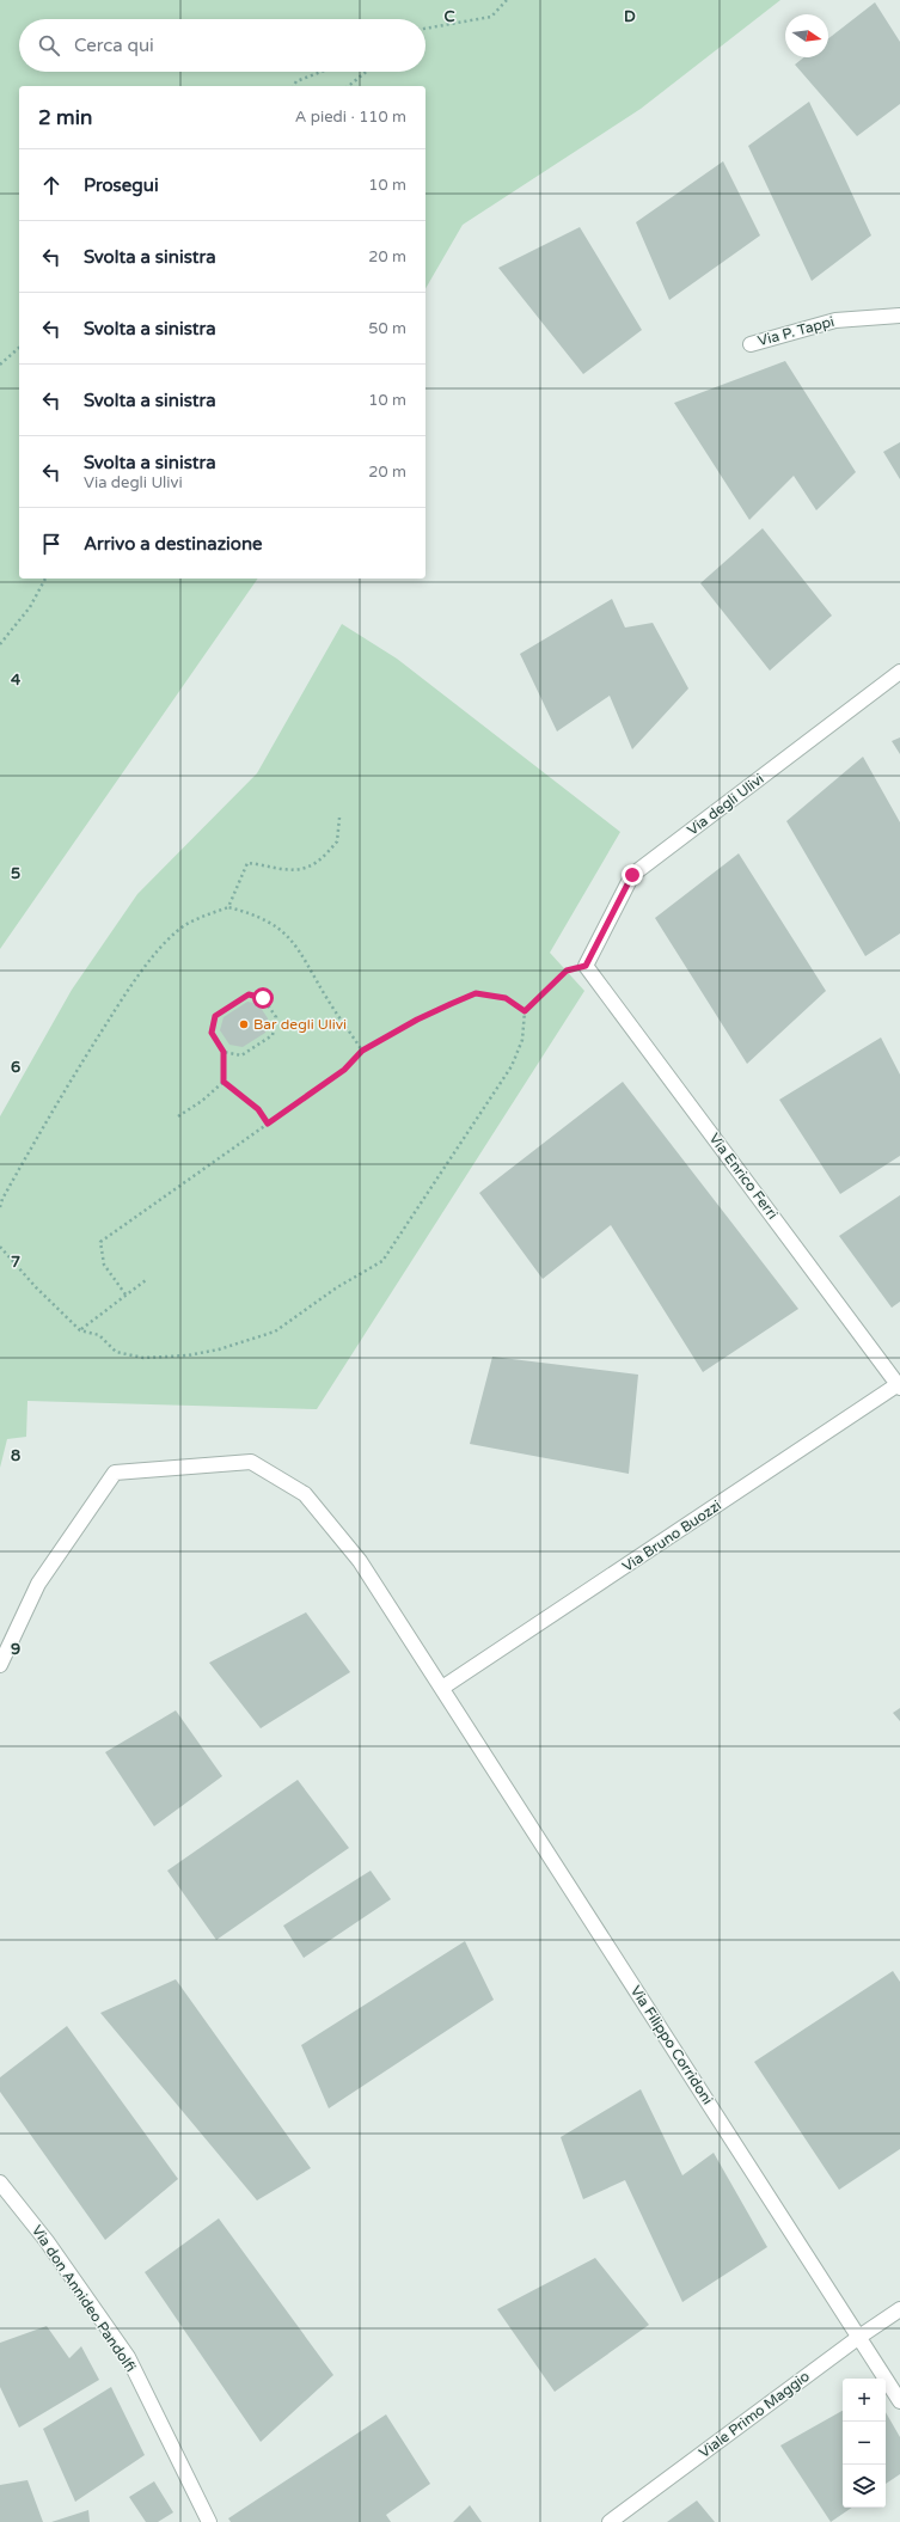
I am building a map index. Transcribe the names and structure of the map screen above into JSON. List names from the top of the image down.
{
  "streets": {
    "street": [
      "Via P. Tappi",
      "Via degli Ulivi",
      "Via Enrico Ferri",
      "Via Bruno Buozzi",
      "Via Filippo Corridoni",
      "Via don Annideo Pandolfi",
      "Viale Primo Maggio"
    ]
  },
  "crossings": [
    ["Via degli Ulivi", "Via Enrico Ferri"],
    ["Via Enrico Ferri", "Via Bruno Buozzi"],
    ["Via Bruno Buozzi", "Via Filippo Corridoni"],
    ["Via Filippo Corridoni", "Viale Primo Maggio"]
  ],
  "places": ["Bar degli Ulivi"],
  "north": "right",
  "page": {
    "search": "Cerca qui",
    "heading": ["2 min", "A piedi · 110 m"],
    "list": [
      ["Prosegui", "10 m"],
      ["Svolta a sinistra", "20 m"],
      ["Svolta a sinistra", "50 m"],
      ["Svolta a sinistra", "10 m"],
      ["Svolta a sinistra", "Via degli Ulivi", "20 m"],
      "Arrivo a destinazione"
    ],
    "map_buttons": ["+", "−"]
  },
  "grid": {
    "columns": ["C", "D"],
    "rows": [
      "4",
      "5",
      "6",
      "7",
      "8",
      "9"
    ]
  }
}
